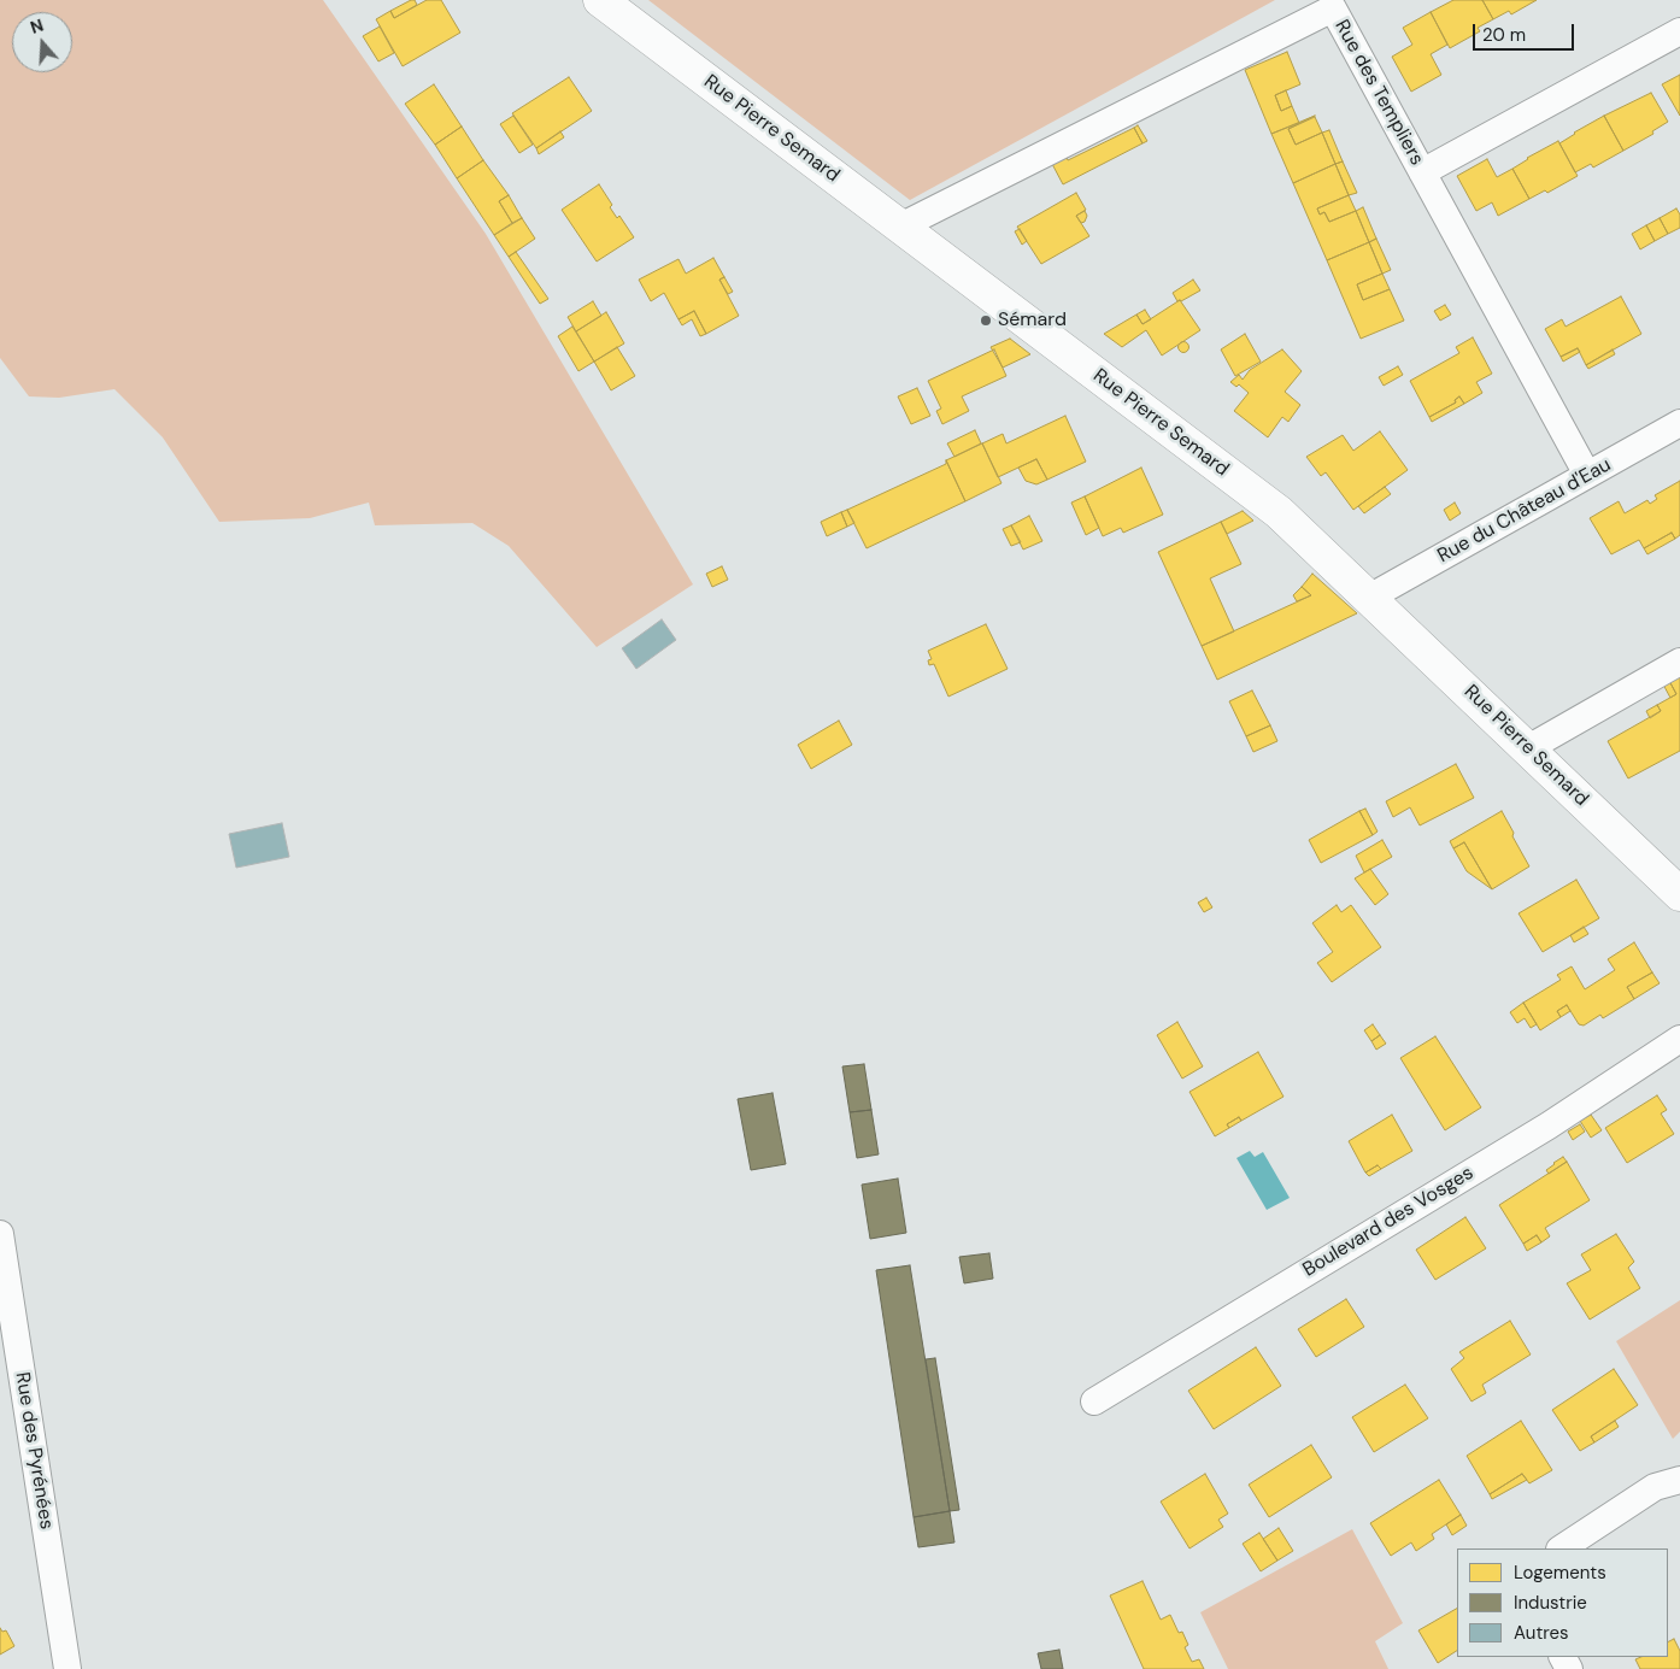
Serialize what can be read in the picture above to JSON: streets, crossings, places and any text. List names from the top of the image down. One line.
{"streets":{"main road":["Rue Pierre Semard"],"street":["Rue des Templiers","Rue du Château d'Eau","Boulevard des Vosges","Rue des Pyrénées"]},"crossings":[["Rue des Templiers","Rue Pierre Semard"],["Rue des Templiers","Rue du Château d'Eau"],["Rue Pierre Semard","Rue du Château d'Eau"]],"places":["Sémard"],"legend":["Logements","Industrie","Autres"],"scale_bar":"20 m","north":"top"}
